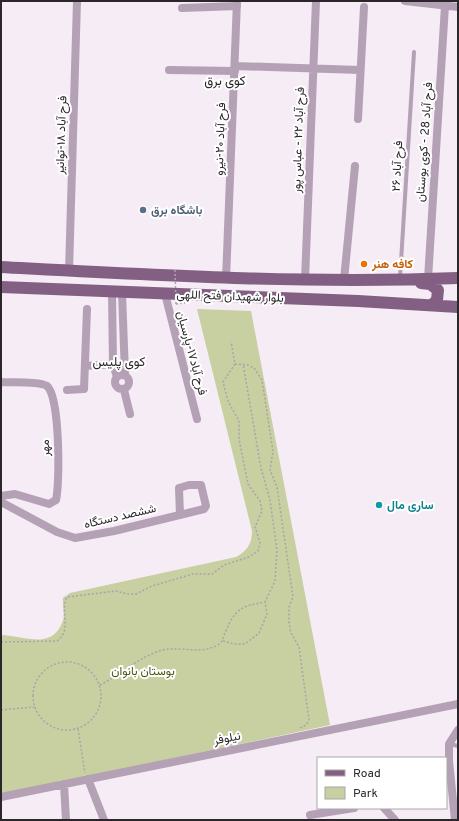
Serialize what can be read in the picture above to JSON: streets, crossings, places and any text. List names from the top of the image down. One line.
{"streets":{"main road":["بلوار شهیدان فتح اللهی"],"street":["فرح آباد ۱۸-توانیر","فرح آباد ۲۰-نیرو","فرح آباد ۲۲ - عباس پور","فرح آباد 28 - کوی بوستان","فرح آباد۱۷-پارسیان","مهر","ششصد دستگاه","نیلوفر"],"lane":["فرح آباد ۲۶"]},"crossings":[["فرح آباد ۱۸-توانیر","بلوار شهیدان فتح اللهی"],["فرح آباد ۲۰-نیرو","بلوار شهیدان فتح اللهی"],["فرح آباد ۲۲ - عباس پور","بلوار شهیدان فتح اللهی"],["فرح آباد 28 - کوی بوستان","بلوار شهیدان فتح اللهی"],["فرح آباد ۲۶","بلوار شهیدان فتح اللهی"],["بلوار شهیدان فتح اللهی","فرح آباد۱۷-پارسیان"]],"districts":["کوی برق","کوی پلیس"],"parks":["بوستان بانوان"],"places":["باشگاه برق","کافه هنر","ساری مال"],"legend":["Road","Park"]}
